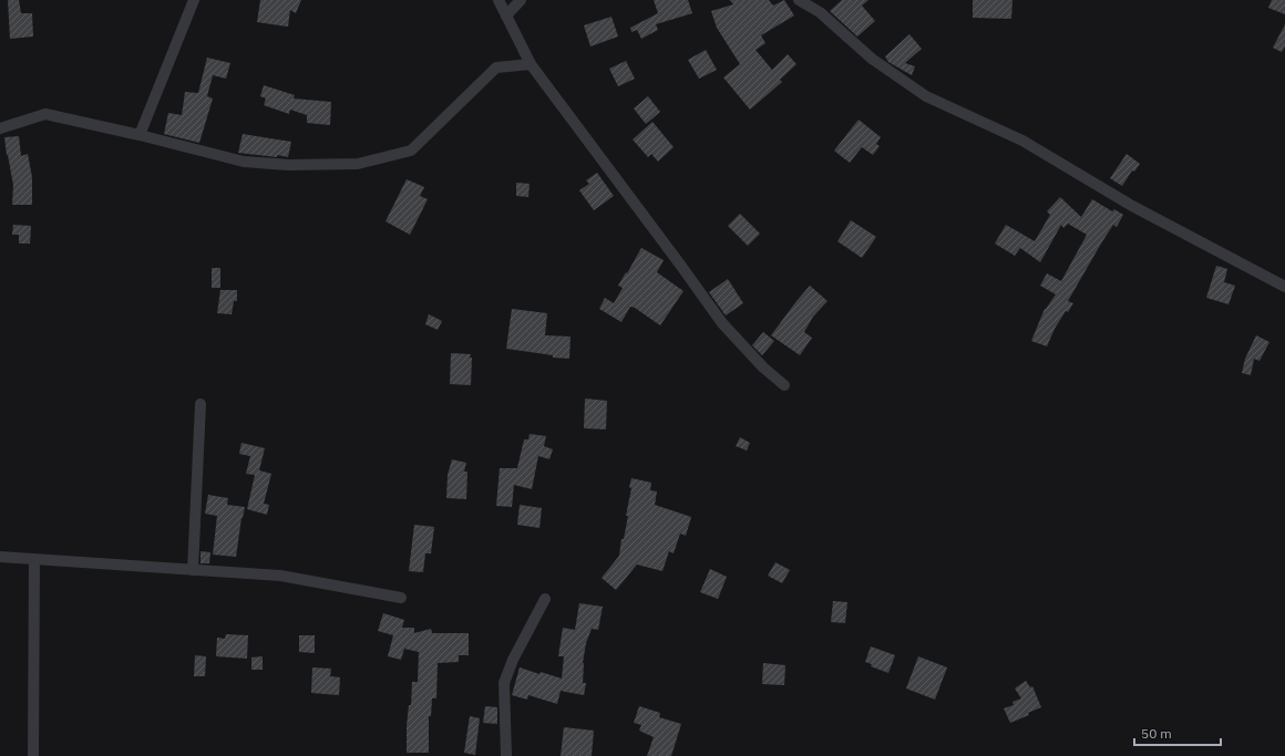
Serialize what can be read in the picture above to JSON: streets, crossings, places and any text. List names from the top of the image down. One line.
{"scale_bar":"50 m"}
